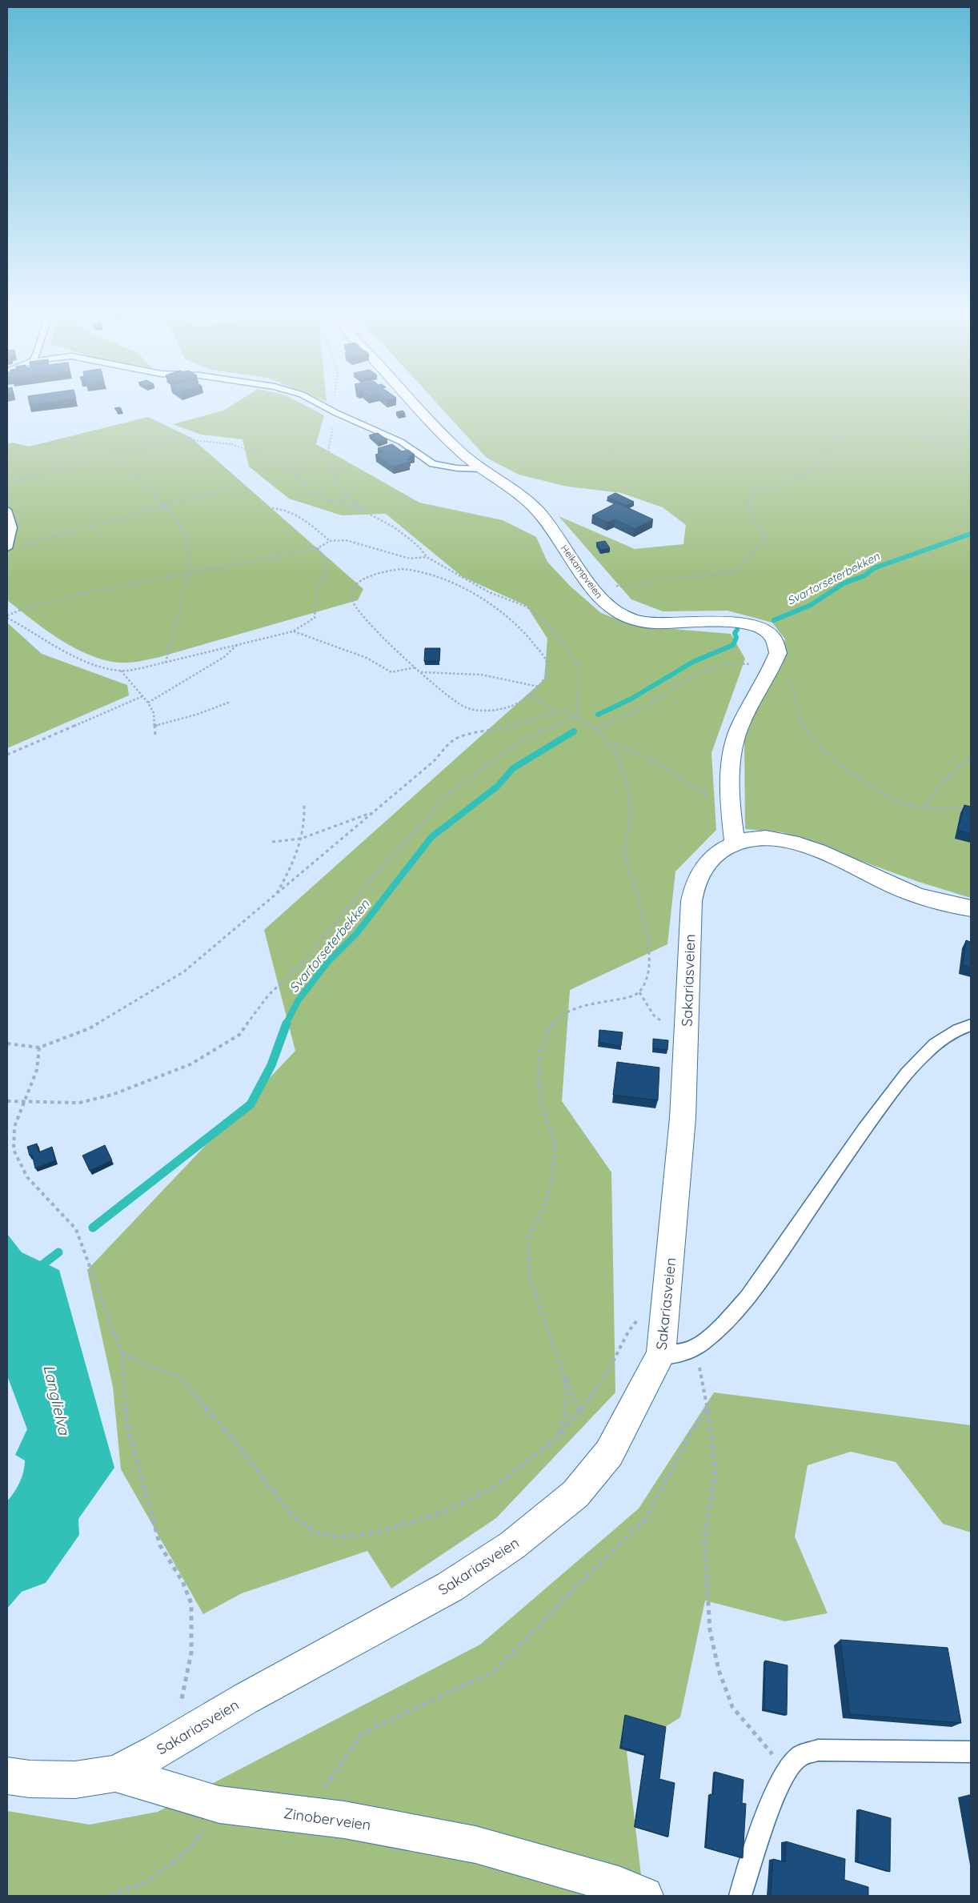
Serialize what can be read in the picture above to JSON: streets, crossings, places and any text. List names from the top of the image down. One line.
{"streets":{"street":["Heikampveien","Sakariasveien","Zinoberveien"]},"crossings":[["Heikampveien","Sakariasveien"],["Sakariasveien","Zinoberveien"]],"water":["Svartorseterbekken","Langlielva"]}
